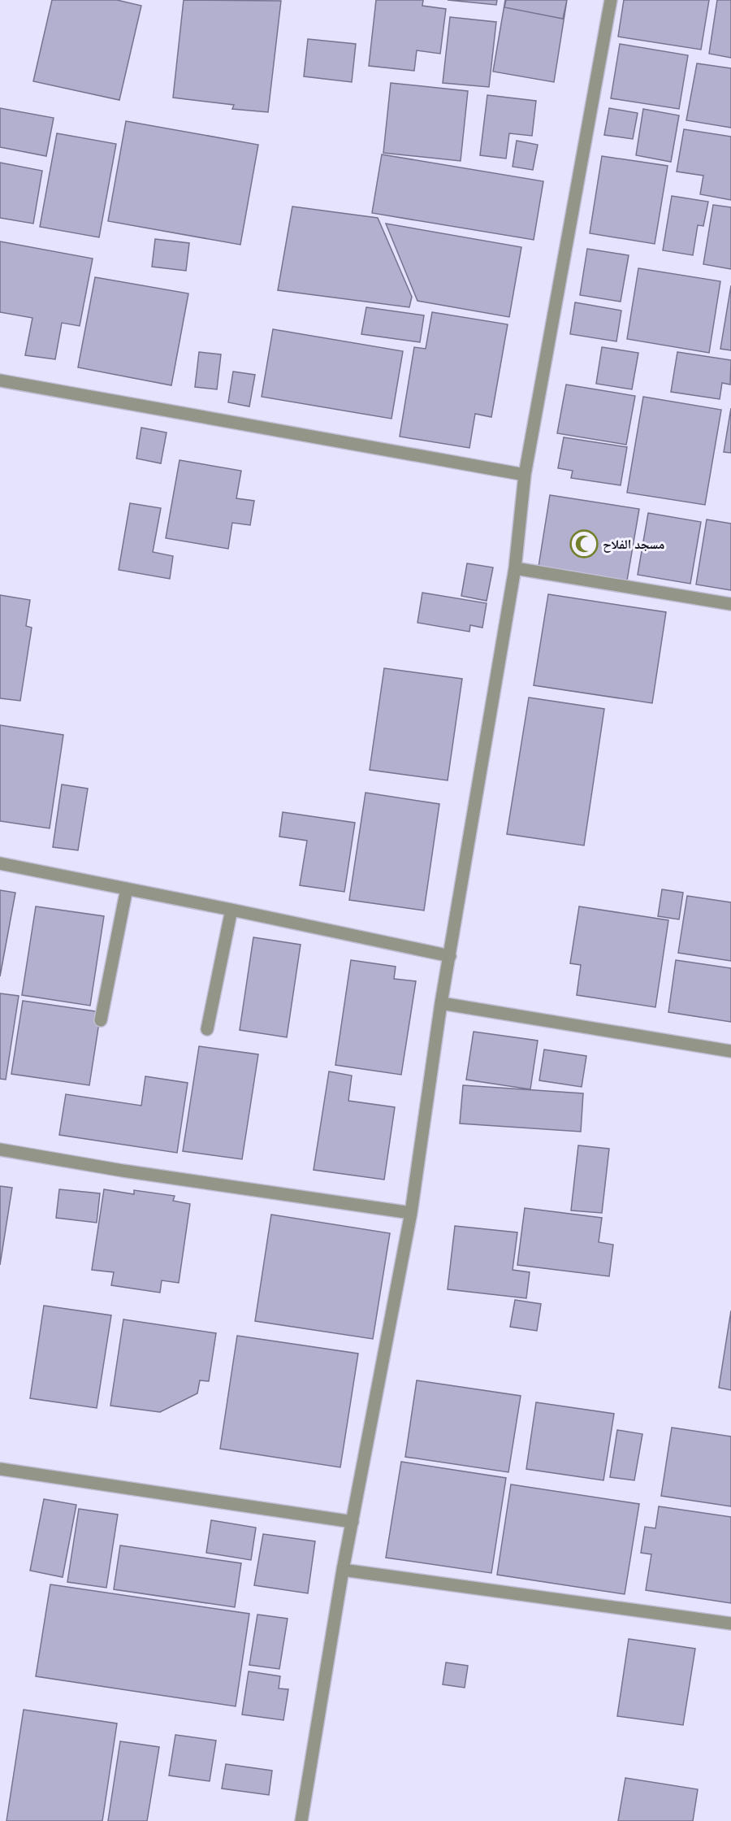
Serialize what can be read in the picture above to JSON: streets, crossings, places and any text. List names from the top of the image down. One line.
{"places":{"mosque":["مسجد الفلاح"]}}
